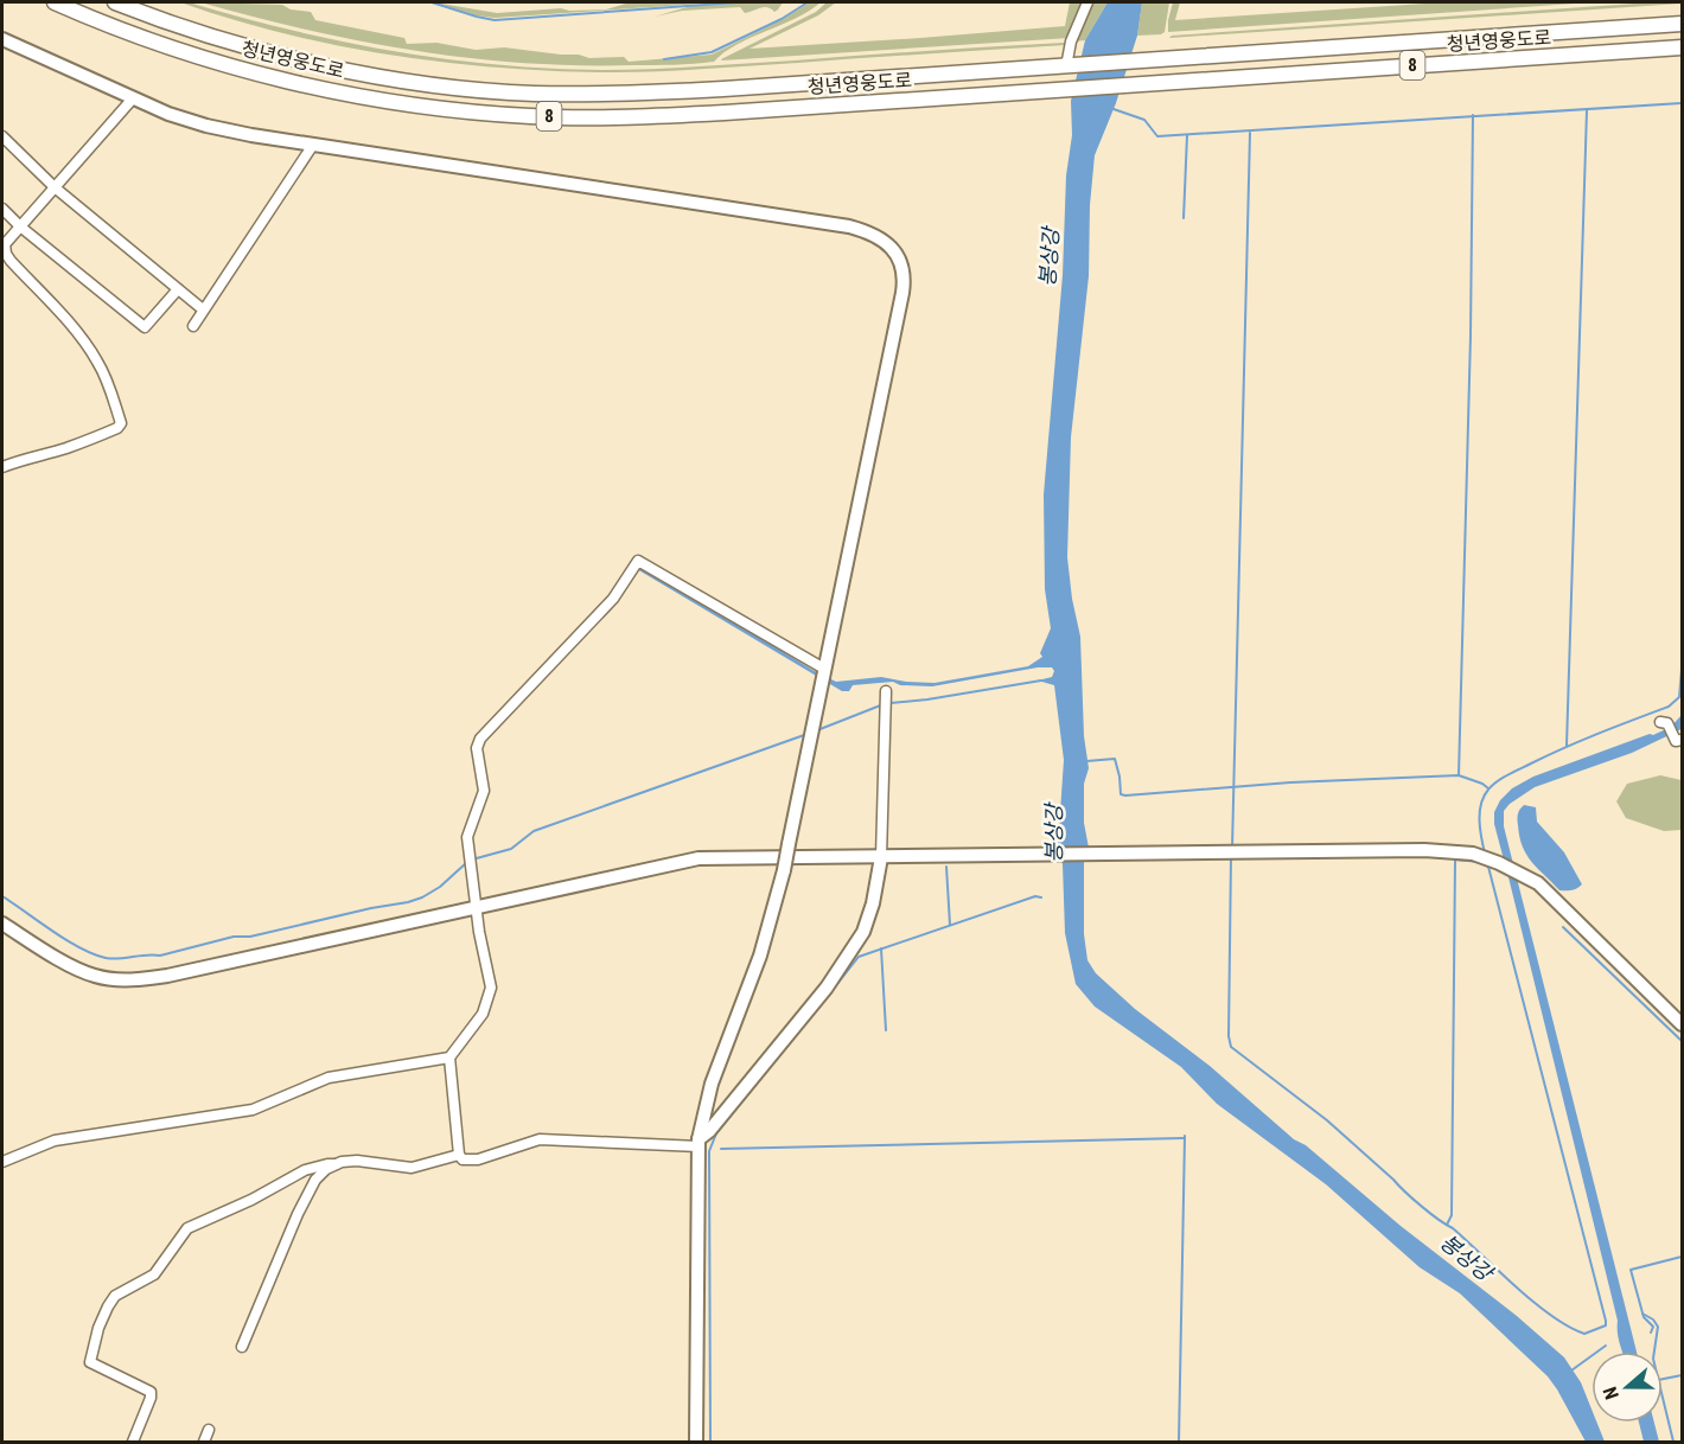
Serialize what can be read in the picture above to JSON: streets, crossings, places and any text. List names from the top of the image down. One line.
{"streets":{"highway":["청년영웅도로","8"]},"water":["봉상강"],"north":"left"}
